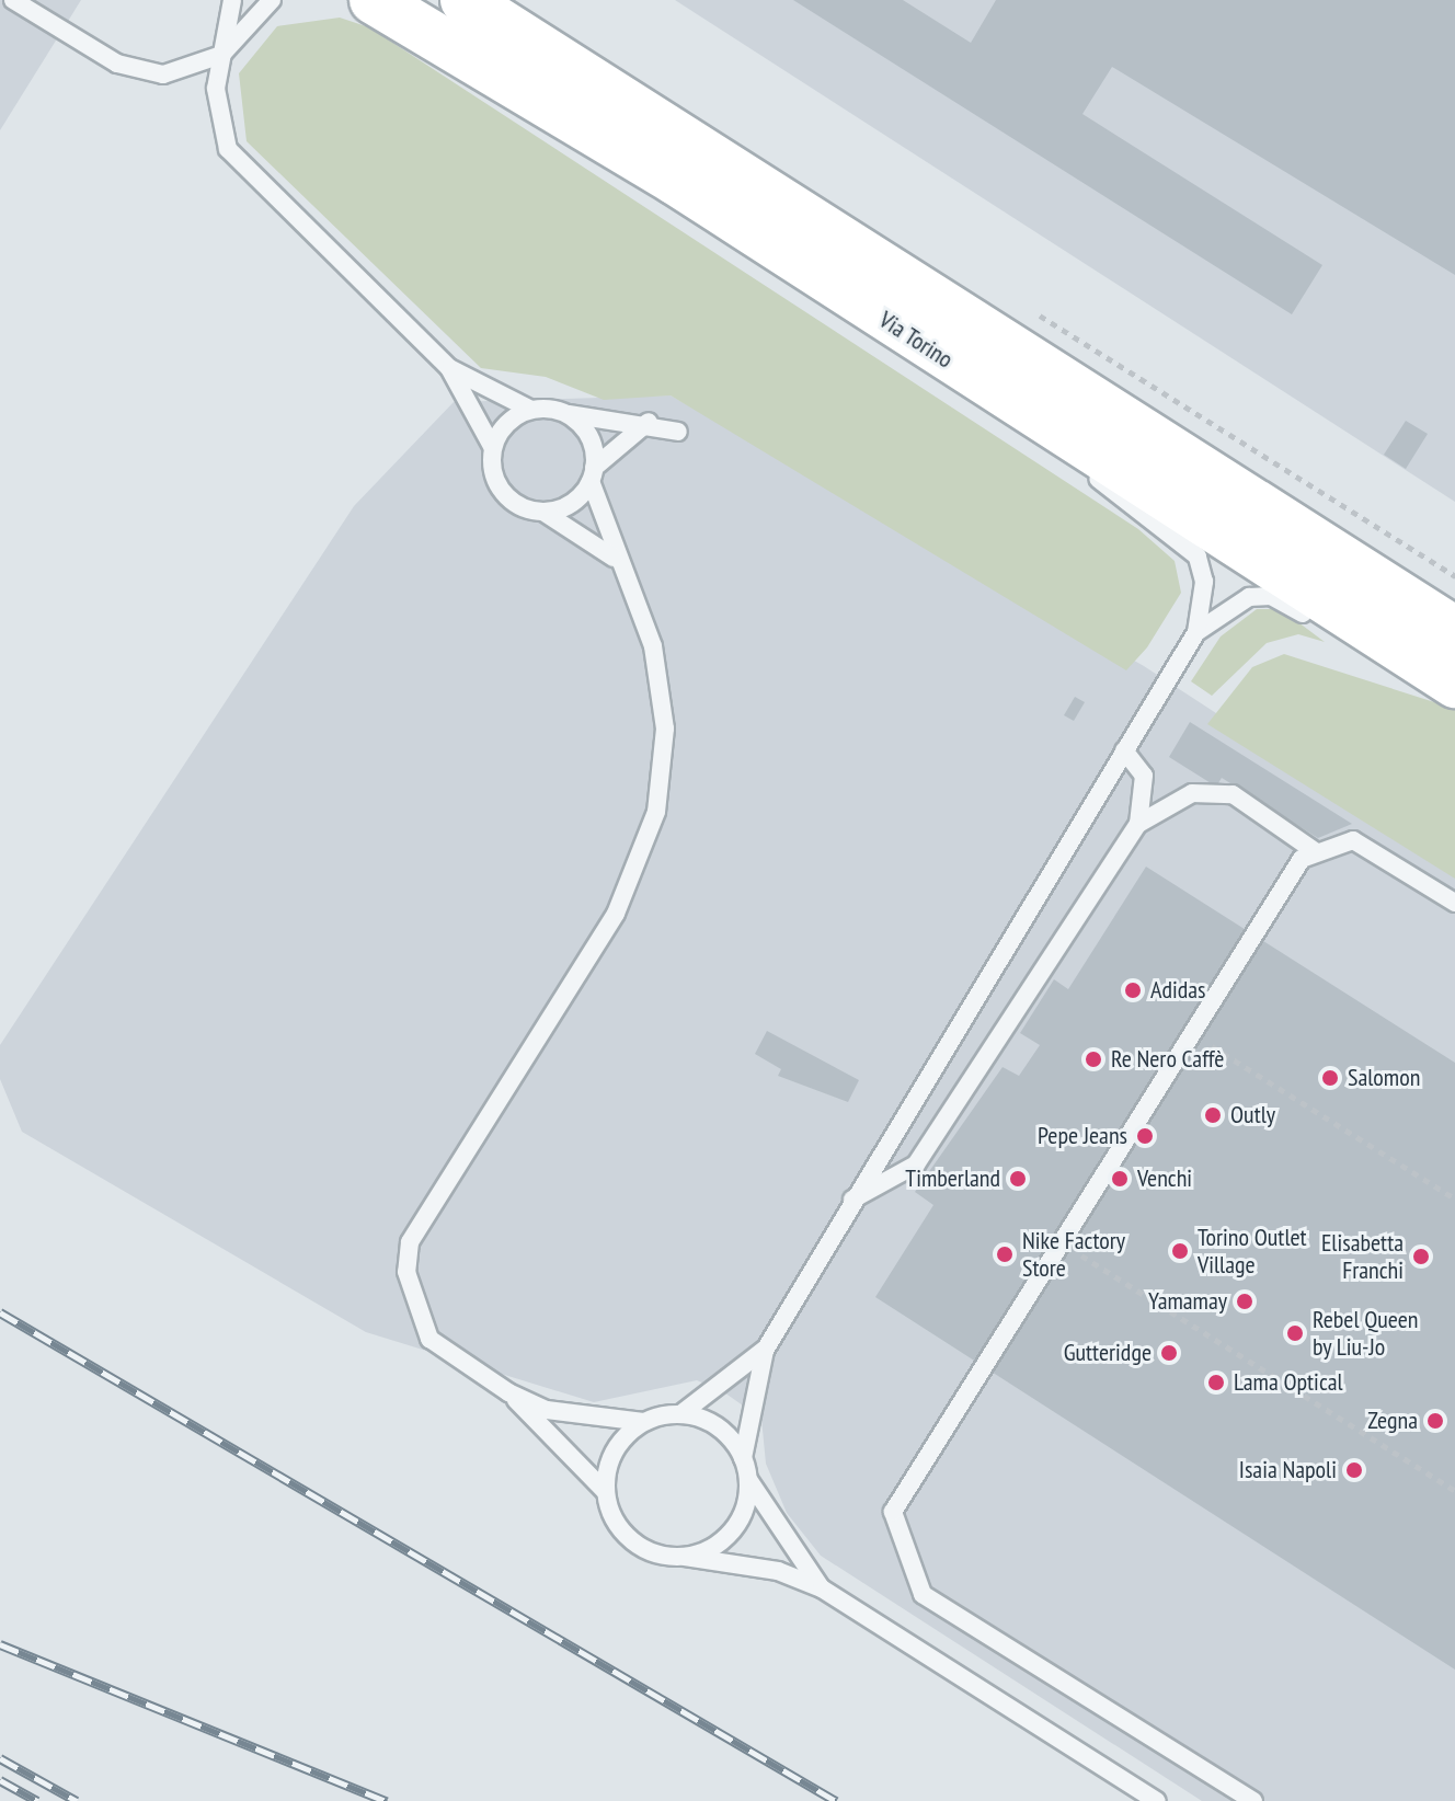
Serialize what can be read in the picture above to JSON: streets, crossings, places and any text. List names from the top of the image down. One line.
{"streets":{"main road":["Via Torino"]},"places":["Adidas","Re Nero Caffè","Salomon","Outly","Pepe Jeans","Timberland","Venchi","Torino Outlet Village","Nike Factory Store","Elisabetta Franchi","Yamamay","Rebel Queen by Liu-Jo","Gutteridge","Lama Optical","Zegna","Isaia Napoli"]}
